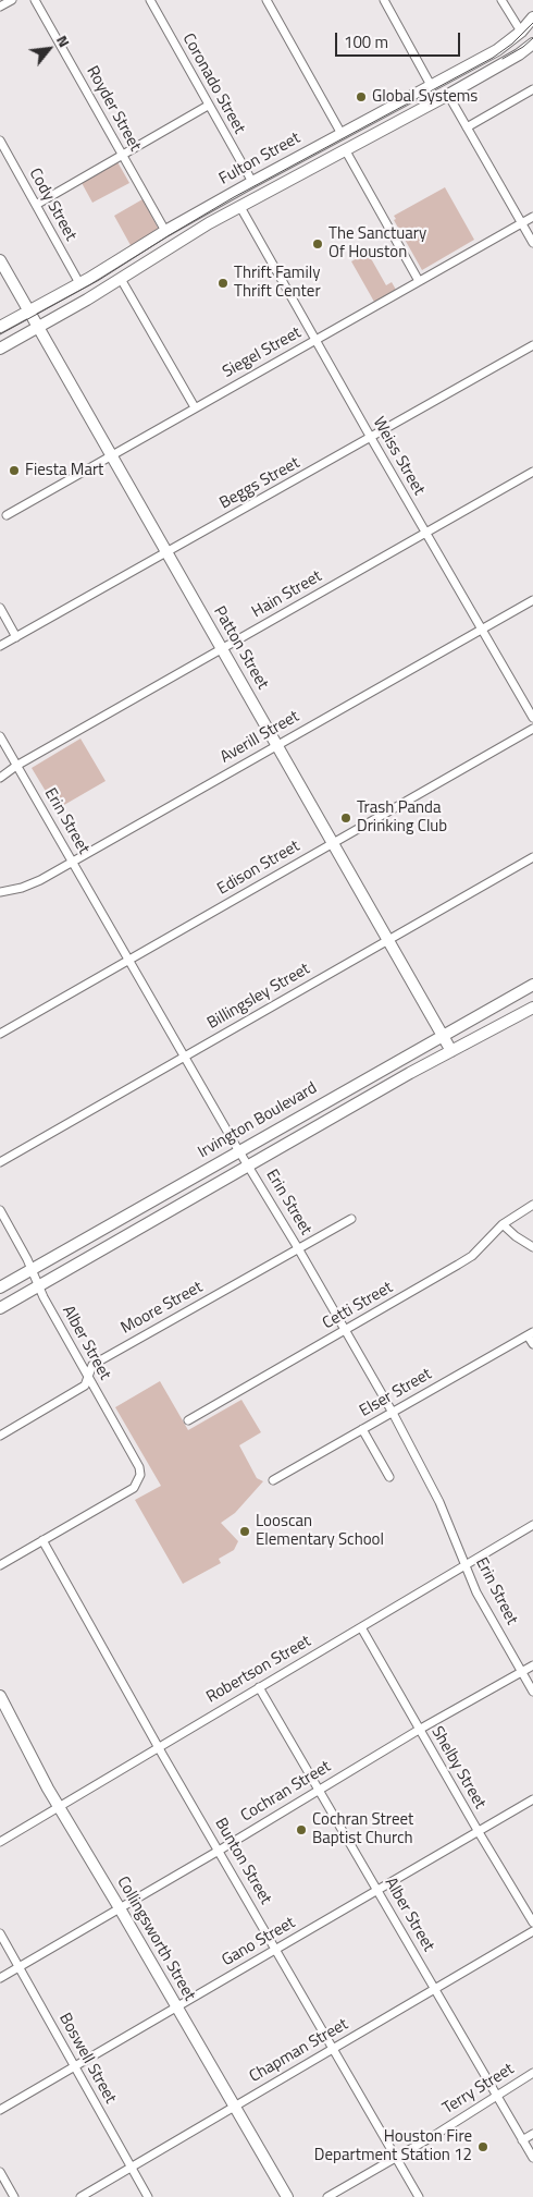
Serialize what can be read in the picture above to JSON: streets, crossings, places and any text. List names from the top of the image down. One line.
{"streets":{"main road":["Fulton Street","Patton Street","Irvington Boulevard","Collingsworth Street"],"street":["Coronado Street","Royder Street","Cody Street","Siegel Street","Weiss Street","Beggs Street","Hain Street","Averill Street","Erin Street","Edison Street","Billingsley Street","Cetti Street","Moore Street","Alber Street","Elser Street","Robertson Street","Shelby Street","Cochran Street","Bunton Street","Gano Street","Chapman Street","Boswell Street","Terry Street"]},"crossings":[["Coronado Street","Fulton Street"],["Royder Street","Fulton Street"],["Fulton Street","Cody Street"],["Fulton Street","Weiss Street"],["Fulton Street","Patton Street"],["Siegel Street","Weiss Street"],["Siegel Street","Patton Street"],["Weiss Street","Beggs Street"],["Weiss Street","Hain Street"],["Weiss Street","Averill Street"],["Beggs Street","Patton Street"],["Hain Street","Patton Street"],["Hain Street","Erin Street"],["Patton Street","Averill Street"],["Patton Street","Edison Street"],["Patton Street","Billingsley Street"],["Patton Street","Irvington Boulevard"],["Averill Street","Erin Street"],["Erin Street","Edison Street"],["Erin Street","Billingsley Street"],["Erin Street","Irvington Boulevard"],["Erin Street","Cetti Street"],["Erin Street","Moore Street"],["Erin Street","Elser Street"],["Erin Street","Robertson Street"],["Erin Street","Cochran Street"],["Irvington Boulevard","Alber Street"],["Moore Street","Alber Street"],["Alber Street","Robertson Street"],["Alber Street","Cochran Street"],["Alber Street","Bunton Street"],["Alber Street","Gano Street"],["Alber Street","Chapman Street"],["Alber Street","Terry Street"],["Robertson Street","Shelby Street"],["Robertson Street","Bunton Street"],["Robertson Street","Collingsworth Street"],["Shelby Street","Cochran Street"],["Shelby Street","Gano Street"],["Cochran Street","Bunton Street"],["Cochran Street","Collingsworth Street"],["Cochran Street","Boswell Street"],["Bunton Street","Gano Street"],["Bunton Street","Chapman Street"],["Bunton Street","Terry Street"],["Collingsworth Street","Gano Street"],["Collingsworth Street","Chapman Street"],["Gano Street","Boswell Street"],["Chapman Street","Boswell Street"]],"places":["Global Systems","The Sanctuary Of Houston","Thrift Family Thrift Center","Fiesta Mart","Trash Panda Drinking Club","Looscan Elementary School","Cochran Street Baptist Church","Houston Fire Department Station 12"],"scale_bar":"100 m","north":"top right"}
